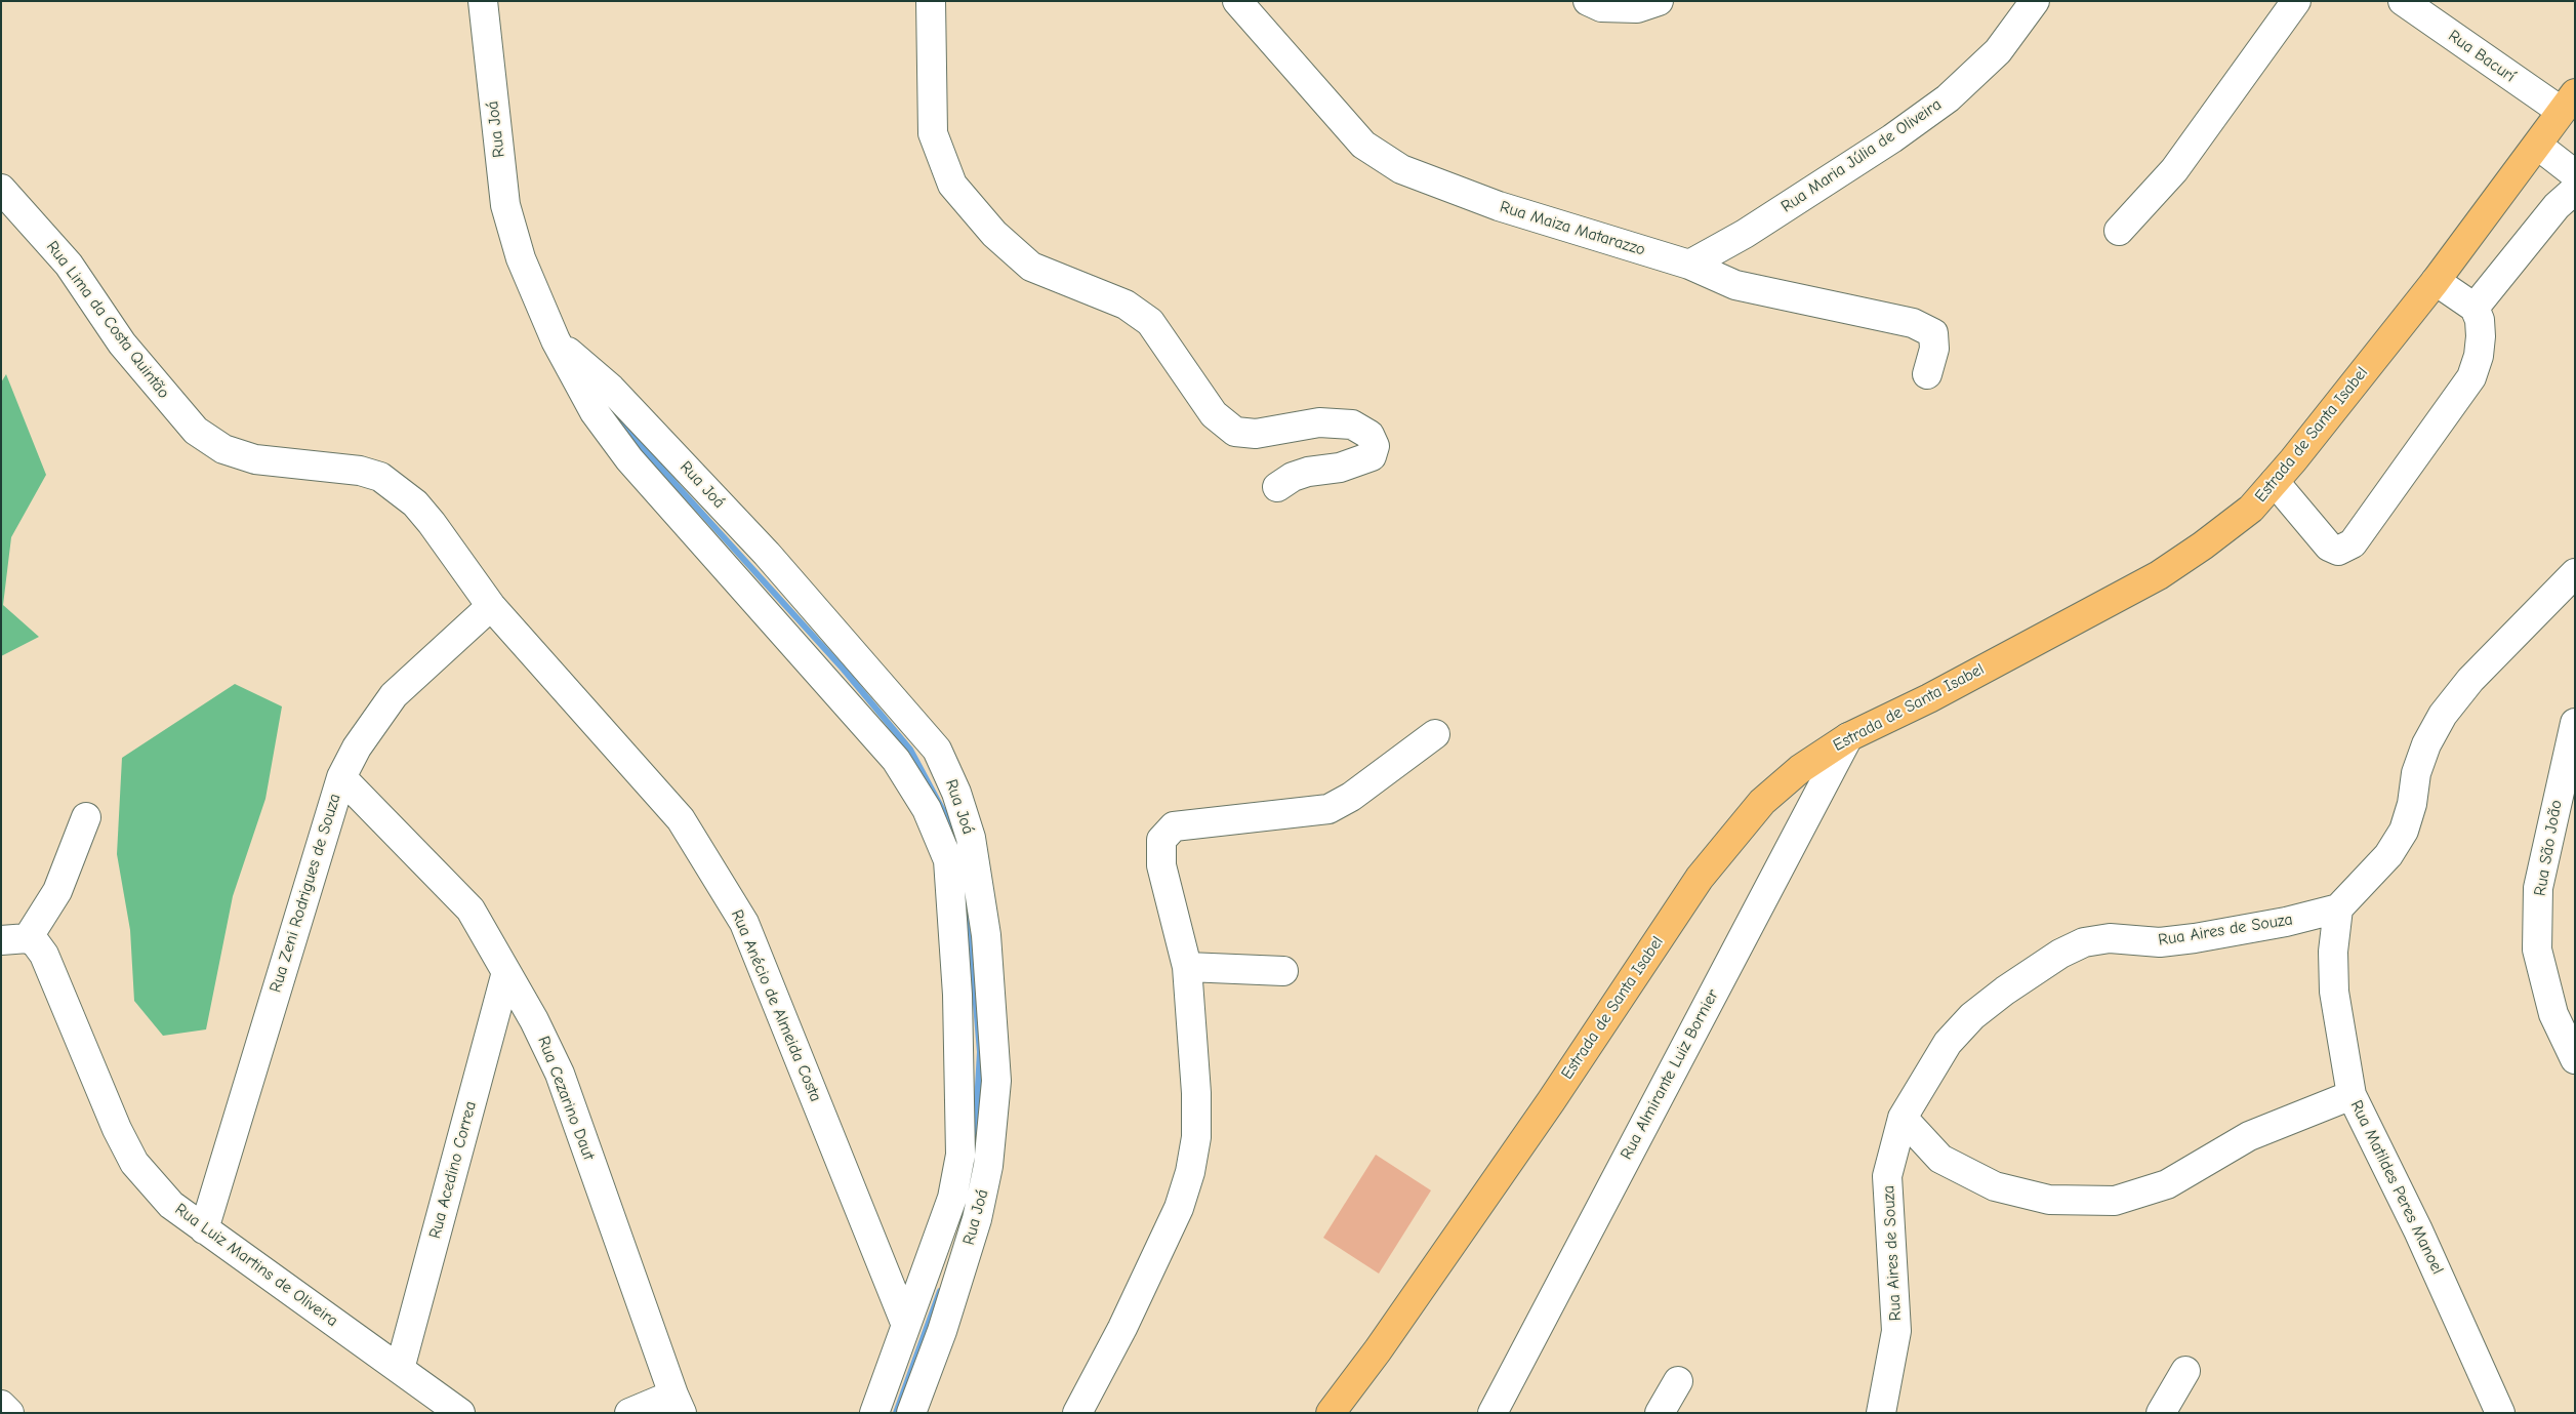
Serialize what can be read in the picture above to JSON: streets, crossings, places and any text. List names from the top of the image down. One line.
{"streets":{"main road":["Estrada de Santa Isabel"],"street":["Rua Bacurí","Rua Joá","Rua Maria Júlia de Oliveira","Rua Maiza Matarazzo","Rua Lima da Costa Quintão","Rua São João","Rua Zeni Rodrigues de Souza","Rua Aires de Souza","Rua Anécio de Almeida Costa","Rua Almirante Luiz Bornier","Rua Cezarino Daut","Rua Acedino Correa","Rua Matildes Peres Manoel","Rua Luiz Martins de Oliveira"]},"crossings":[["Rua Bacurí","Estrada de Santa Isabel"],["Rua Joá","Rua Anécio de Almeida Costa"],["Rua Maria Júlia de Oliveira","Rua Maiza Matarazzo"],["Rua Lima da Costa Quintão","Rua Zeni Rodrigues de Souza"],["Rua Lima da Costa Quintão","Rua Anécio de Almeida Costa"],["Estrada de Santa Isabel","Rua Almirante Luiz Bornier"],["Rua Zeni Rodrigues de Souza","Rua Anécio de Almeida Costa"],["Rua Zeni Rodrigues de Souza","Rua Cezarino Daut"],["Rua Zeni Rodrigues de Souza","Rua Luiz Martins de Oliveira"],["Rua Aires de Souza","Rua Matildes Peres Manoel"],["Rua Cezarino Daut","Rua Acedino Correa"],["Rua Acedino Correa","Rua Luiz Martins de Oliveira"]]}
